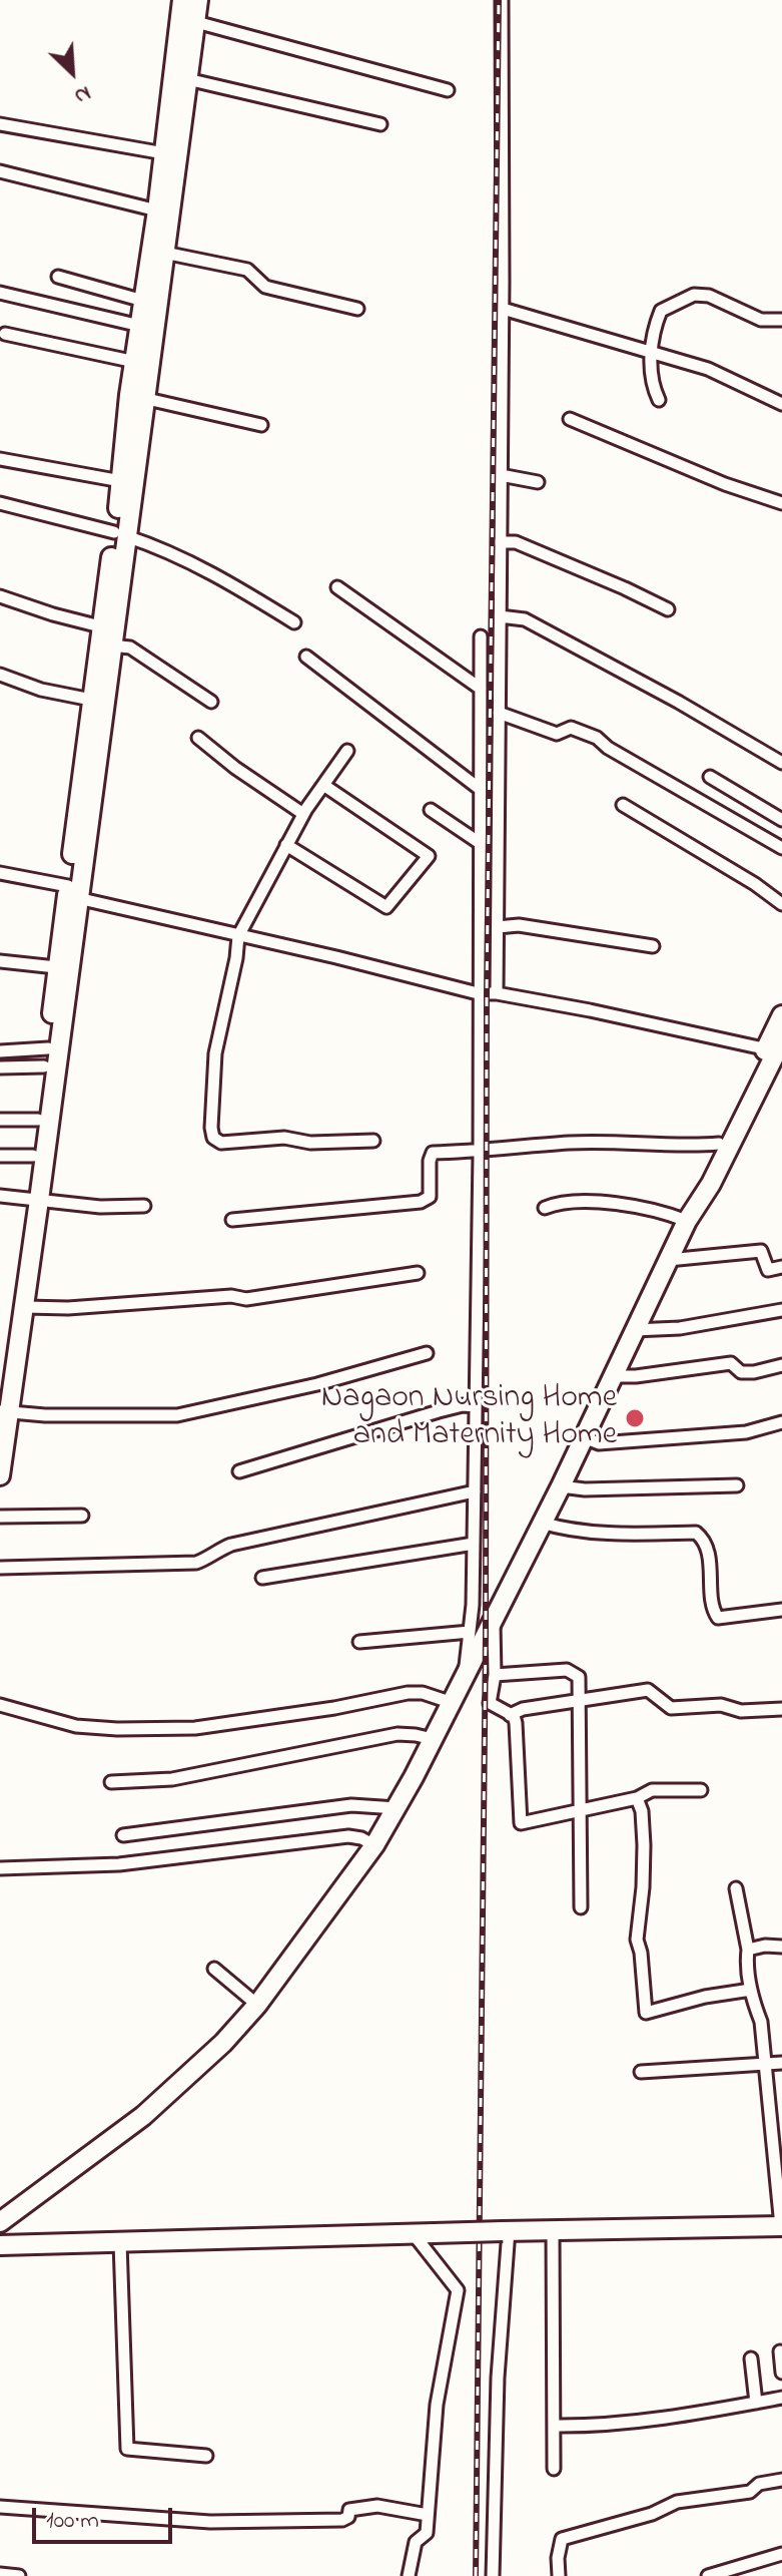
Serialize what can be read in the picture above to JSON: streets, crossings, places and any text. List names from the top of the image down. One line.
{"places":["Nagaon Nursing Home and Maternity Home"],"scale_bar":"100 m","north":"bottom right"}
